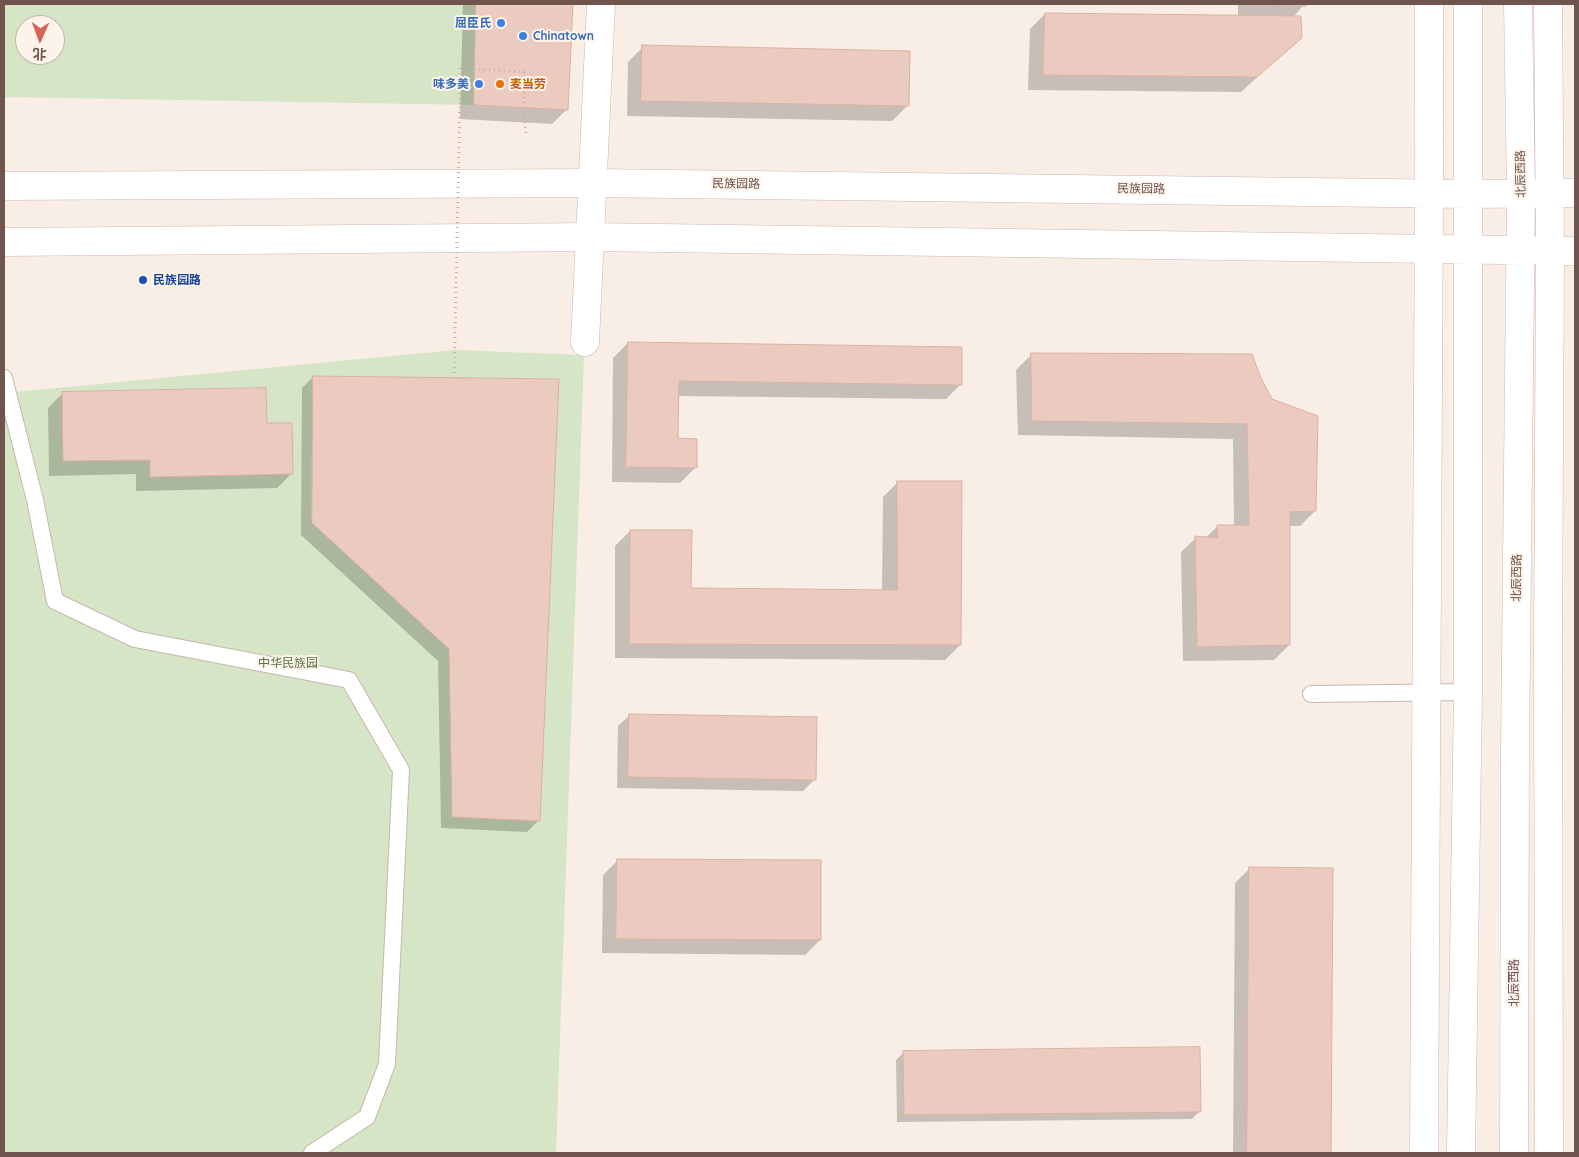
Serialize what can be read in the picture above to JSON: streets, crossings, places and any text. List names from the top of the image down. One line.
{"streets":{"main road":["北辰西路","民族园路"]},"crossings":[["北辰西路","民族园路"]],"parks":["中华民族园"],"places":["屈臣氏","Chinatown","味多美","麦当劳","民族园路"],"north":"bottom"}
